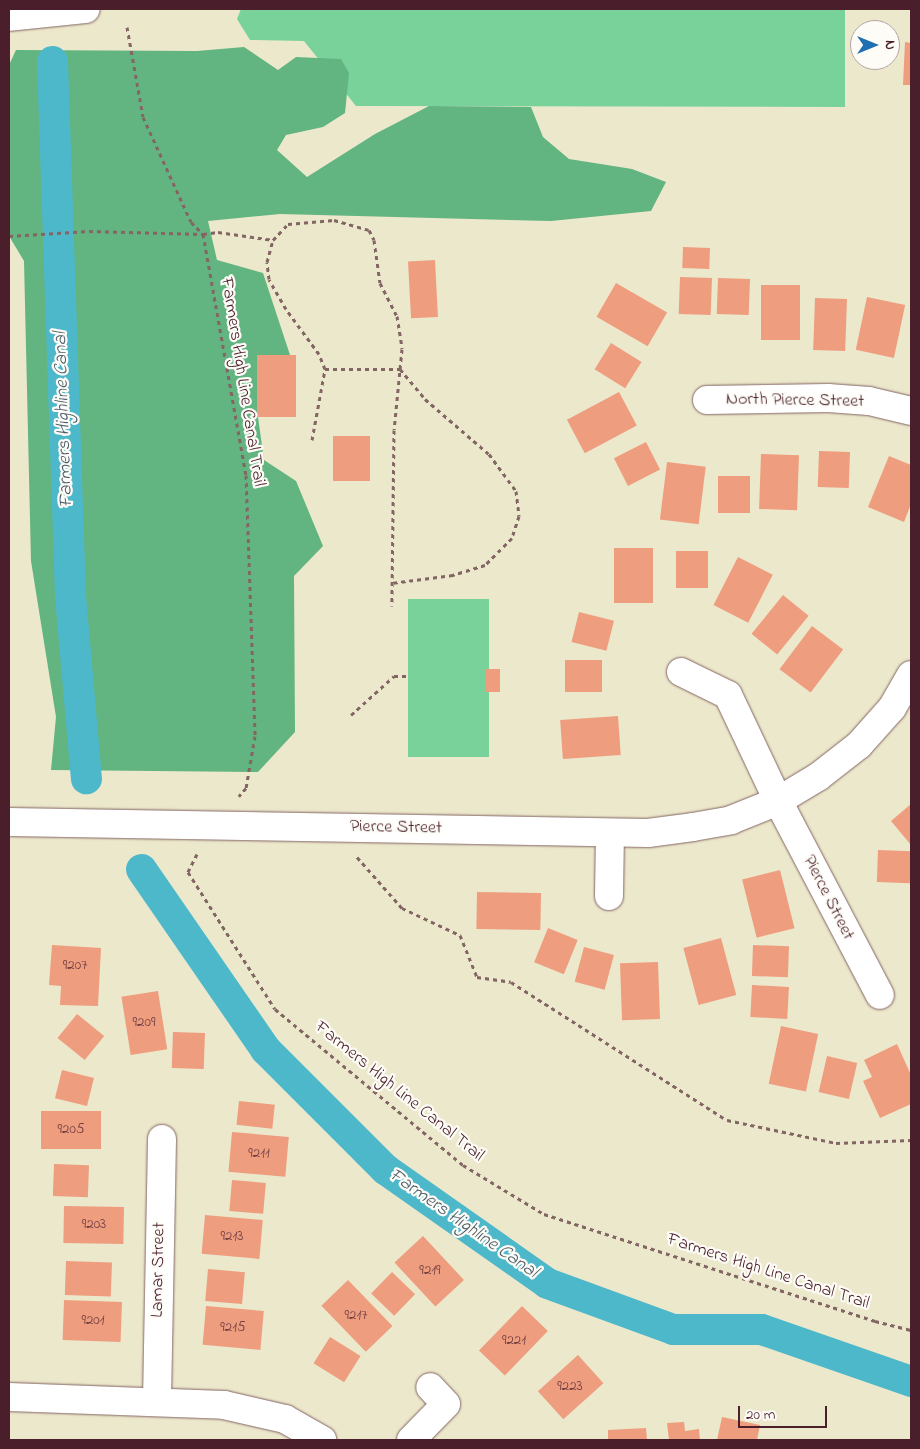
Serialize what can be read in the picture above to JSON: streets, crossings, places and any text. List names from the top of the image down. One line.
{"streets":{"street":["North Pierce Street","Pierce Street","Lamar Street"],"path":["Farmers High Line Canal Trail"]},"water":["Farmers Highline Canal"],"house_numbers":["9207","9209","9205","9211","9203","9213","9219","9217","9201","9215","9221","9223"],"scale_bar":"20 m","north":"right"}
